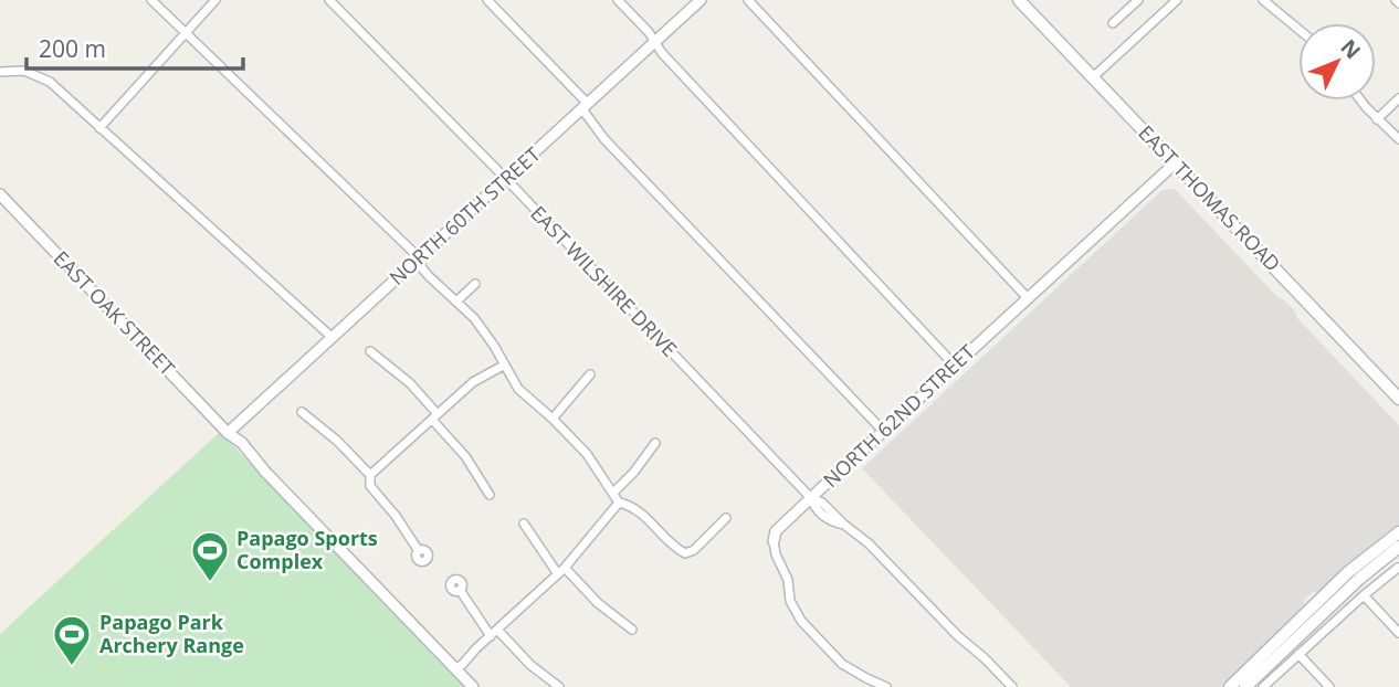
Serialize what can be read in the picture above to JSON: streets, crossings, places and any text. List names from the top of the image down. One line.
{"streets":{"main road":["EAST THOMAS ROAD"],"street":["NORTH 60TH STREET","EAST WILSHIRE DRIVE","EAST OAK STREET","NORTH 62ND STREET"]},"crossings":[["EAST THOMAS ROAD","NORTH 62ND STREET"],["NORTH 60TH STREET","EAST WILSHIRE DRIVE"],["NORTH 60TH STREET","EAST OAK STREET"],["EAST WILSHIRE DRIVE","NORTH 62ND STREET"]],"places":{"sports":["Papago Sports Complex","Papago Park Archery Range"]},"scale_bar":"200 m","north":"top right"}
